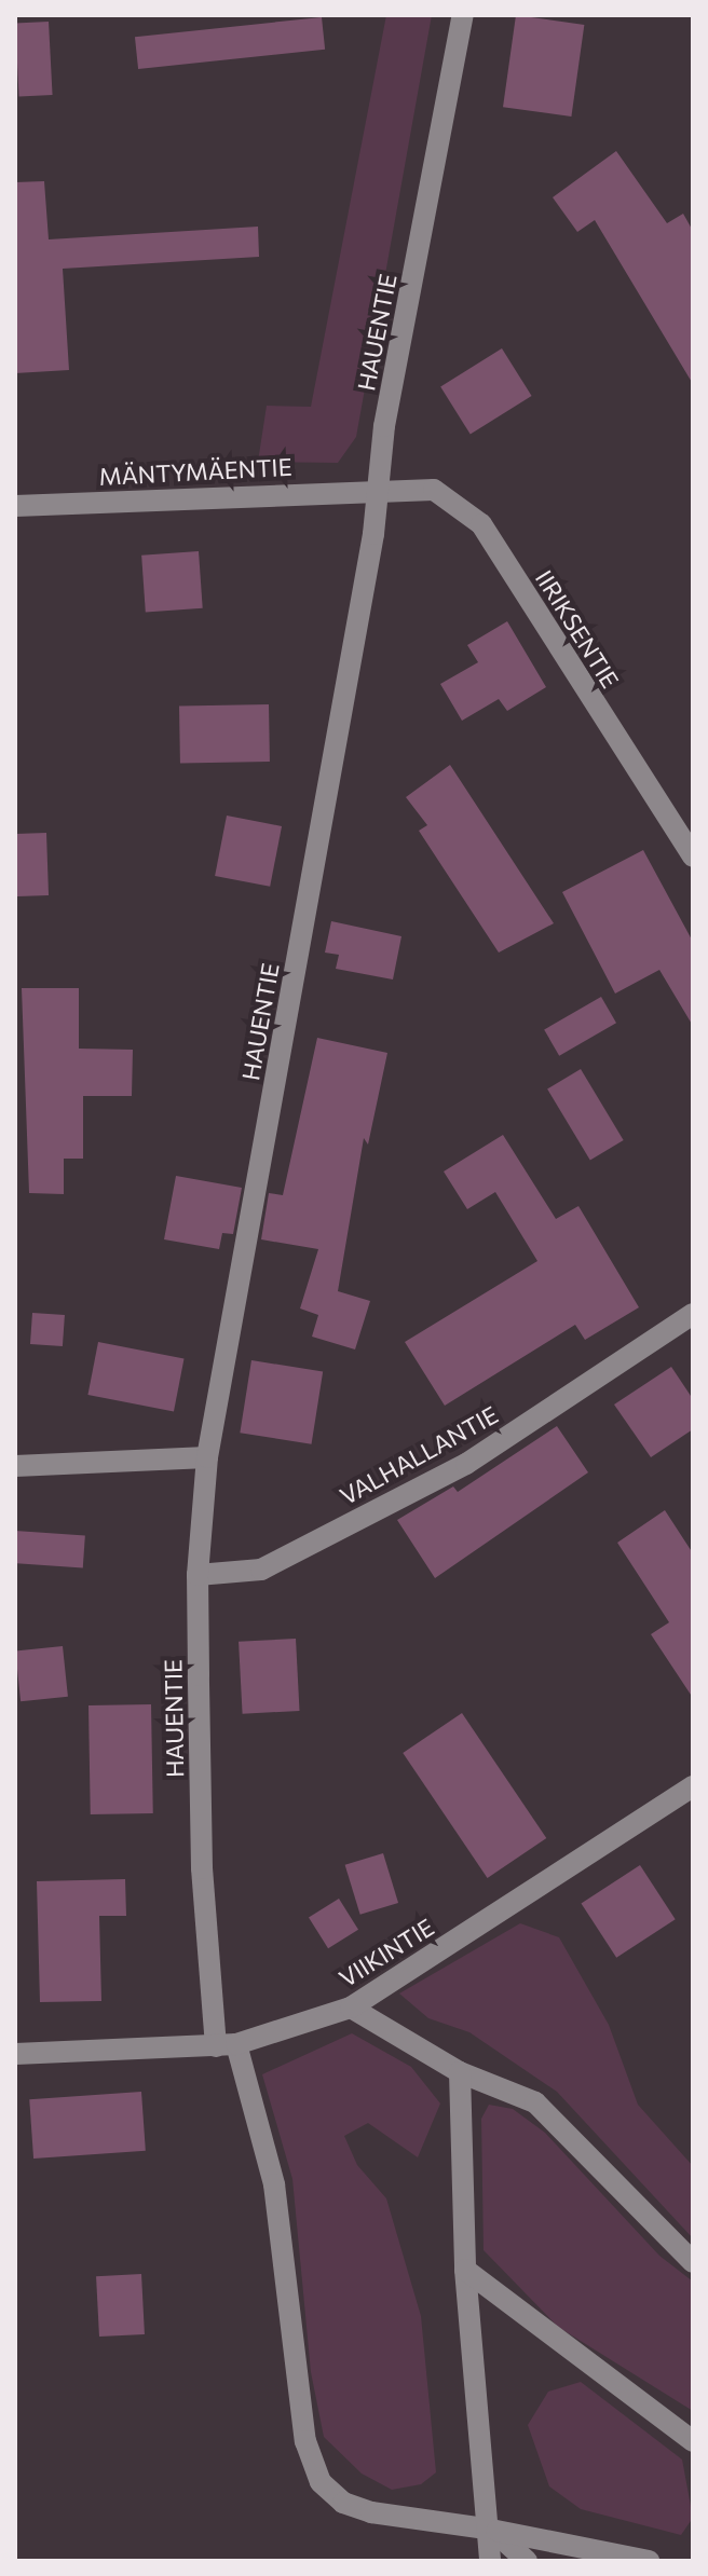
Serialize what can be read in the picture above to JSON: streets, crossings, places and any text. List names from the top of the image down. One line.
{"streets":{"street":["HAUENTIE","MÄNTYMÄENTIE","IIRIKSENTIE","VALHALLANTIE","VIIKINTIE"]},"crossings":[["HAUENTIE","MÄNTYMÄENTIE"],["HAUENTIE","IIRIKSENTIE"],["HAUENTIE","VALHALLANTIE"],["HAUENTIE","VIIKINTIE"],["MÄNTYMÄENTIE","IIRIKSENTIE"]]}
